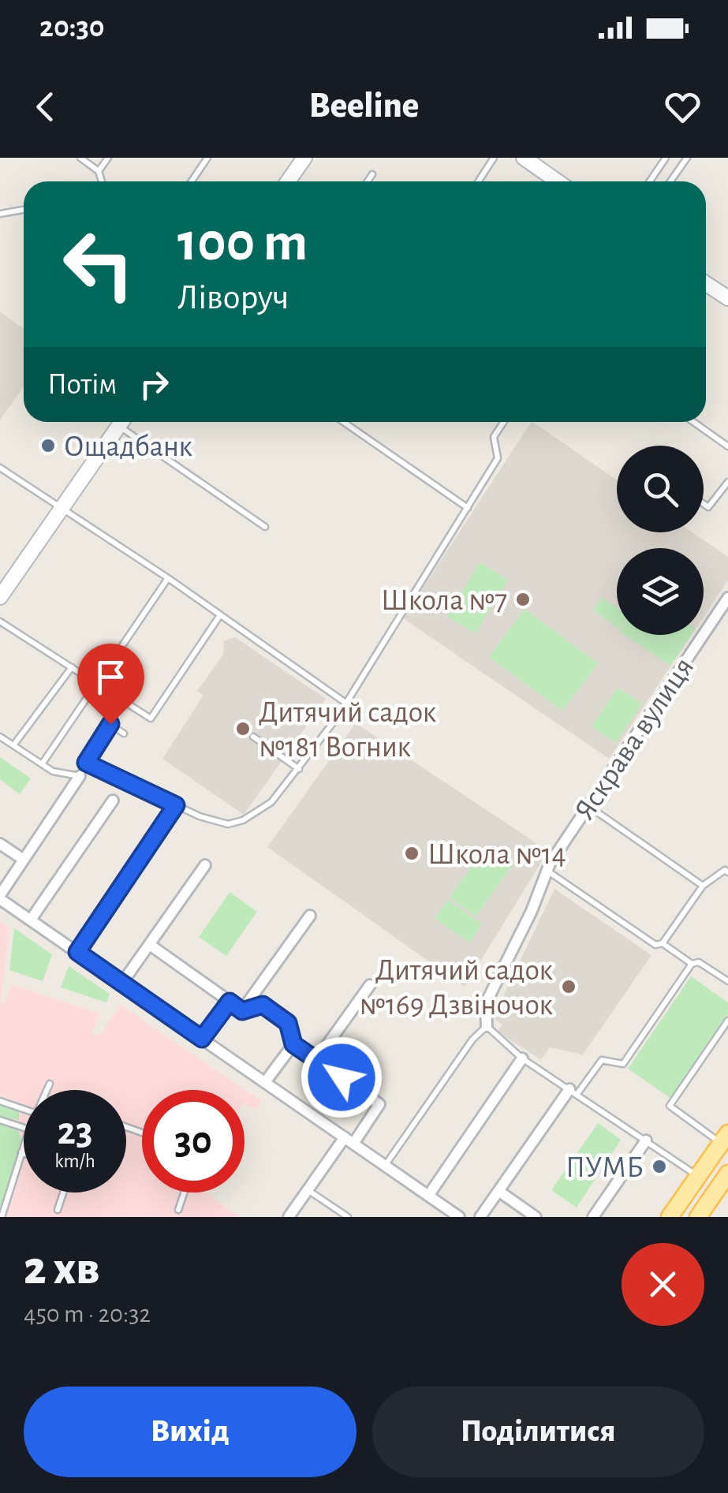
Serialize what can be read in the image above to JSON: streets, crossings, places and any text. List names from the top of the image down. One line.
{"streets":{"street":["Яскрава вулиця"]},"places":["Ощадбанк","Школа №7","Дитячий садок №181 Вогник","Школа №14","Дитячий садок №169 Дзвіночок","ПУМБ"],"page":{"status":"20:30","header":"Beeline","turn":["100 m","Ліворуч"],"then":"Потім","speed":"23 km/h","limit":"30","heading":["2 хв","450 m · 20:32"],"buttons":["Вихід","Поділитися"]}}
